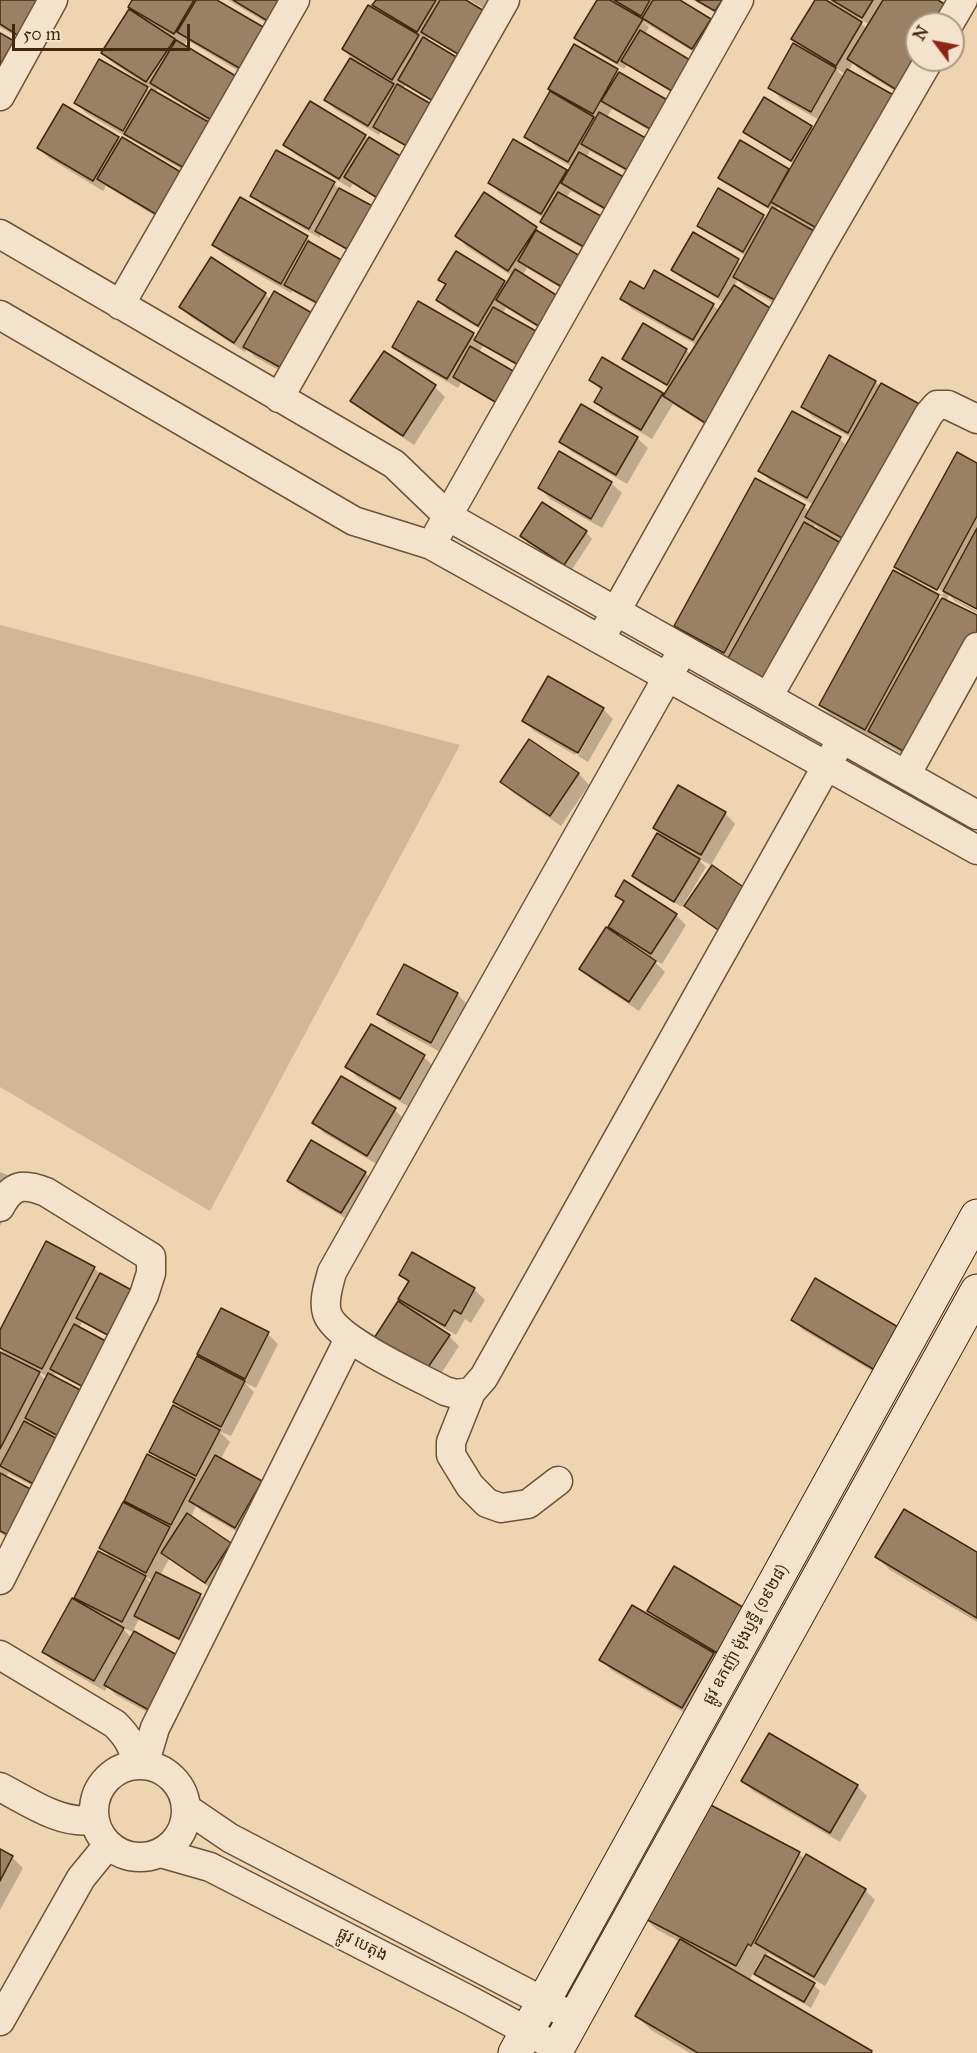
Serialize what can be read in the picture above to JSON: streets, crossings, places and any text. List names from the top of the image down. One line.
{"streets":{"main road":["ផ្លូវ ឧកញ៉ា ម៉ុងឫទ្ធី (១៩២៨)"],"street":["ផ្លូវ បេតុង"]},"crossings":[["ផ្លូវ ឧកញ៉ា ម៉ុងឫទ្ធី (១៩២៨)","ផ្លូវ បេតុង"]],"scale_bar":"50 m","north":"top left"}
